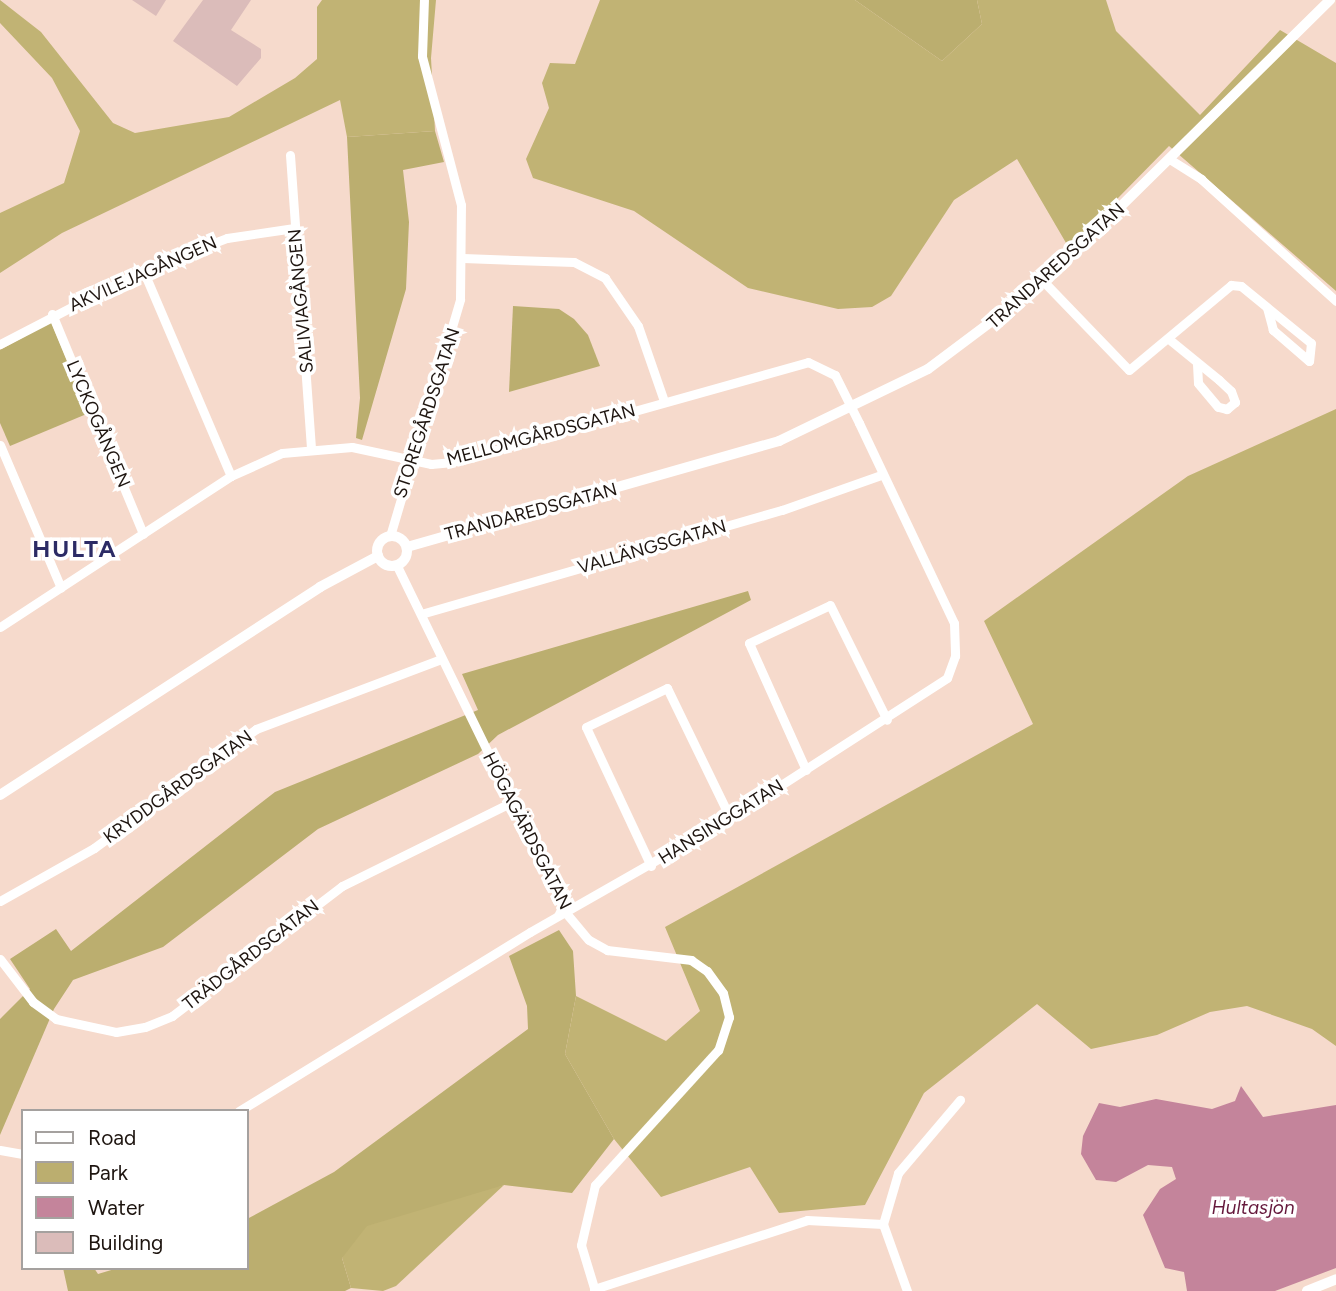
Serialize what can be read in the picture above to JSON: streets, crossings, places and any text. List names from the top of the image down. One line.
{"streets":{"street":["TRANDAREDSGATAN","AKVILEJAGÅNGEN","SALIVIAGÅNGEN","STOREGÅRDSGATAN","LYCKOGÅNGEN","MELLOMGÅRDSGATAN","VALLÄNGSGATAN","KRYDDGÅRDSGATAN","HANSINGGATAN","HÖGAGÄRDSGATAN","TRÄDGÅRDSGATAN"]},"crossings":[["TRANDAREDSGATAN","STOREGÅRDSGATAN"],["TRANDAREDSGATAN","MELLOMGÅRDSGATAN"],["TRANDAREDSGATAN","HANSINGGATAN"],["TRANDAREDSGATAN","HÖGAGÄRDSGATAN"],["AKVILEJAGÅNGEN","SALIVIAGÅNGEN"],["AKVILEJAGÅNGEN","LYCKOGÅNGEN"],["SALIVIAGÅNGEN","MELLOMGÅRDSGATAN"],["STOREGÅRDSGATAN","MELLOMGÅRDSGATAN"],["STOREGÅRDSGATAN","HÖGAGÄRDSGATAN"],["LYCKOGÅNGEN","MELLOMGÅRDSGATAN"],["MELLOMGÅRDSGATAN","HANSINGGATAN"],["VALLÄNGSGATAN","HANSINGGATAN"],["VALLÄNGSGATAN","HÖGAGÄRDSGATAN"],["KRYDDGÅRDSGATAN","HÖGAGÄRDSGATAN"],["HANSINGGATAN","HÖGAGÄRDSGATAN"],["HÖGAGÄRDSGATAN","TRÄDGÅRDSGATAN"]],"districts":["HULTA"],"water":["Hultasjön"],"legend":["Road","Park","Water","Building"]}
